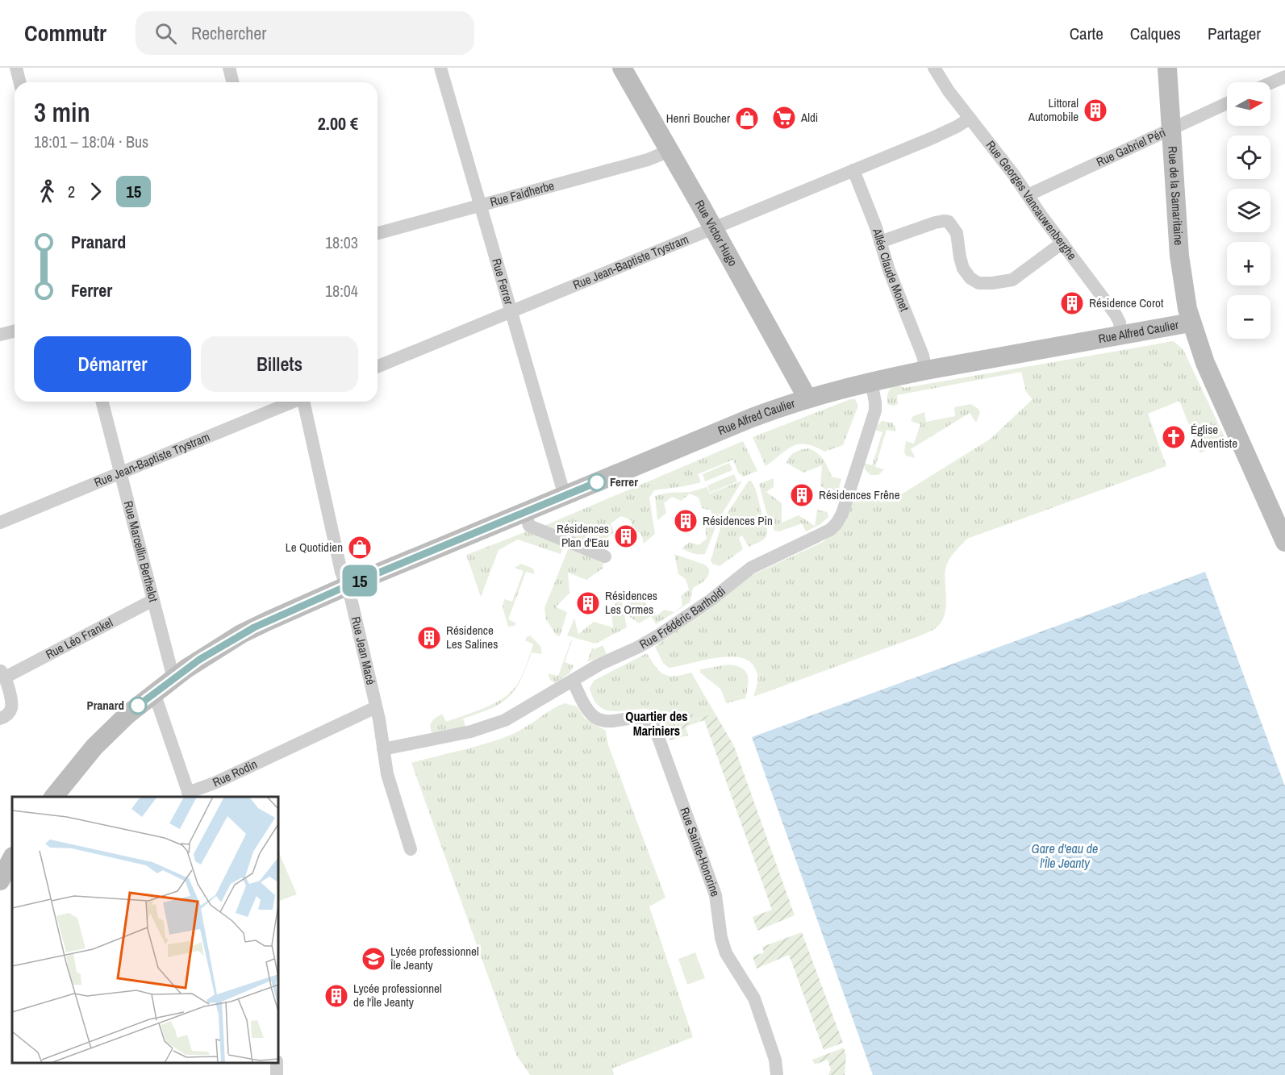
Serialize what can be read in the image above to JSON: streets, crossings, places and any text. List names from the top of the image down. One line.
{"streets":{"street":["Rue Gabriel Péri","Rue Faidherbe","Rue de la Samaritaine","Rue Georges Vancauwenberghe","Rue Victor Hugo","Rue Jean-Baptiste Trystram","Allée Claude Monet","Rue Ferrer","Rue Alfred Caulier","Rue Marcellin Berthelot","Rue Frédéric Bartholdi","Rue Léo Frankel","Rue Jean Macé","Rue Rodin","Rue Sainte-Honorine"]},"crossings":[["Rue Gabriel Péri","Rue de la Samaritaine"],["Rue Gabriel Péri","Rue Georges Vancauwenberghe"],["Rue Faidherbe","Rue Victor Hugo"],["Rue Faidherbe","Rue Ferrer"],["Rue de la Samaritaine","Rue Alfred Caulier"],["Rue Georges Vancauwenberghe","Rue Jean-Baptiste Trystram"],["Rue Georges Vancauwenberghe","Rue Alfred Caulier"],["Rue Victor Hugo","Rue Jean-Baptiste Trystram"],["Rue Victor Hugo","Rue Alfred Caulier"],["Rue Jean-Baptiste Trystram","Allée Claude Monet"],["Rue Jean-Baptiste Trystram","Rue Ferrer"],["Rue Jean-Baptiste Trystram","Rue Marcellin Berthelot"],["Allée Claude Monet","Rue Alfred Caulier"],["Rue Ferrer","Rue Alfred Caulier"],["Rue Alfred Caulier","Rue Marcellin Berthelot"],["Rue Alfred Caulier","Rue Frédéric Bartholdi"],["Rue Alfred Caulier","Rue Jean Macé"],["Rue Alfred Caulier","Rue Rodin"],["Rue Marcellin Berthelot","Rue Léo Frankel"],["Rue Frédéric Bartholdi","Rue Jean Macé"],["Rue Frédéric Bartholdi","Rue Sainte-Honorine"],["Rue Jean Macé","Rue Rodin"]],"districts":["Quartier des Mariniers"],"water":["Gare d'eau de l'Île Jeanty"],"places":{"building":["Littoral Automobile","Résidence Corot","Résidences Frêne","Résidences Pin","Résidences Plan d'Eau","Résidences Les Ormes","Résidence Les Salines","Lycée professionnel de l'Île Jeanty"],"supermarket":["Aldi"],"shop":["Henri Boucher","Le Quotidien"],"church":["Église Adventiste"],"other":["Ferrer","Pranard"],"school or university":["Lycée professionnel Île Jeanty"]},"lines":["bus line 15"],"north":"right","page":{"header":"Commutr","search":"Rechercher","nav":["Carte","Calques","Partager"],"on_map":"15","map_buttons":["+","−"],"heading":["3 min","18:01 – 18:04 · Bus","2.00 €"],"legs":["2","15"],"list":[{"name":"Pranard","value":"18:03"},{"name":"Ferrer","value":"18:04"}],"buttons":["Démarrer","Billets"]}}
